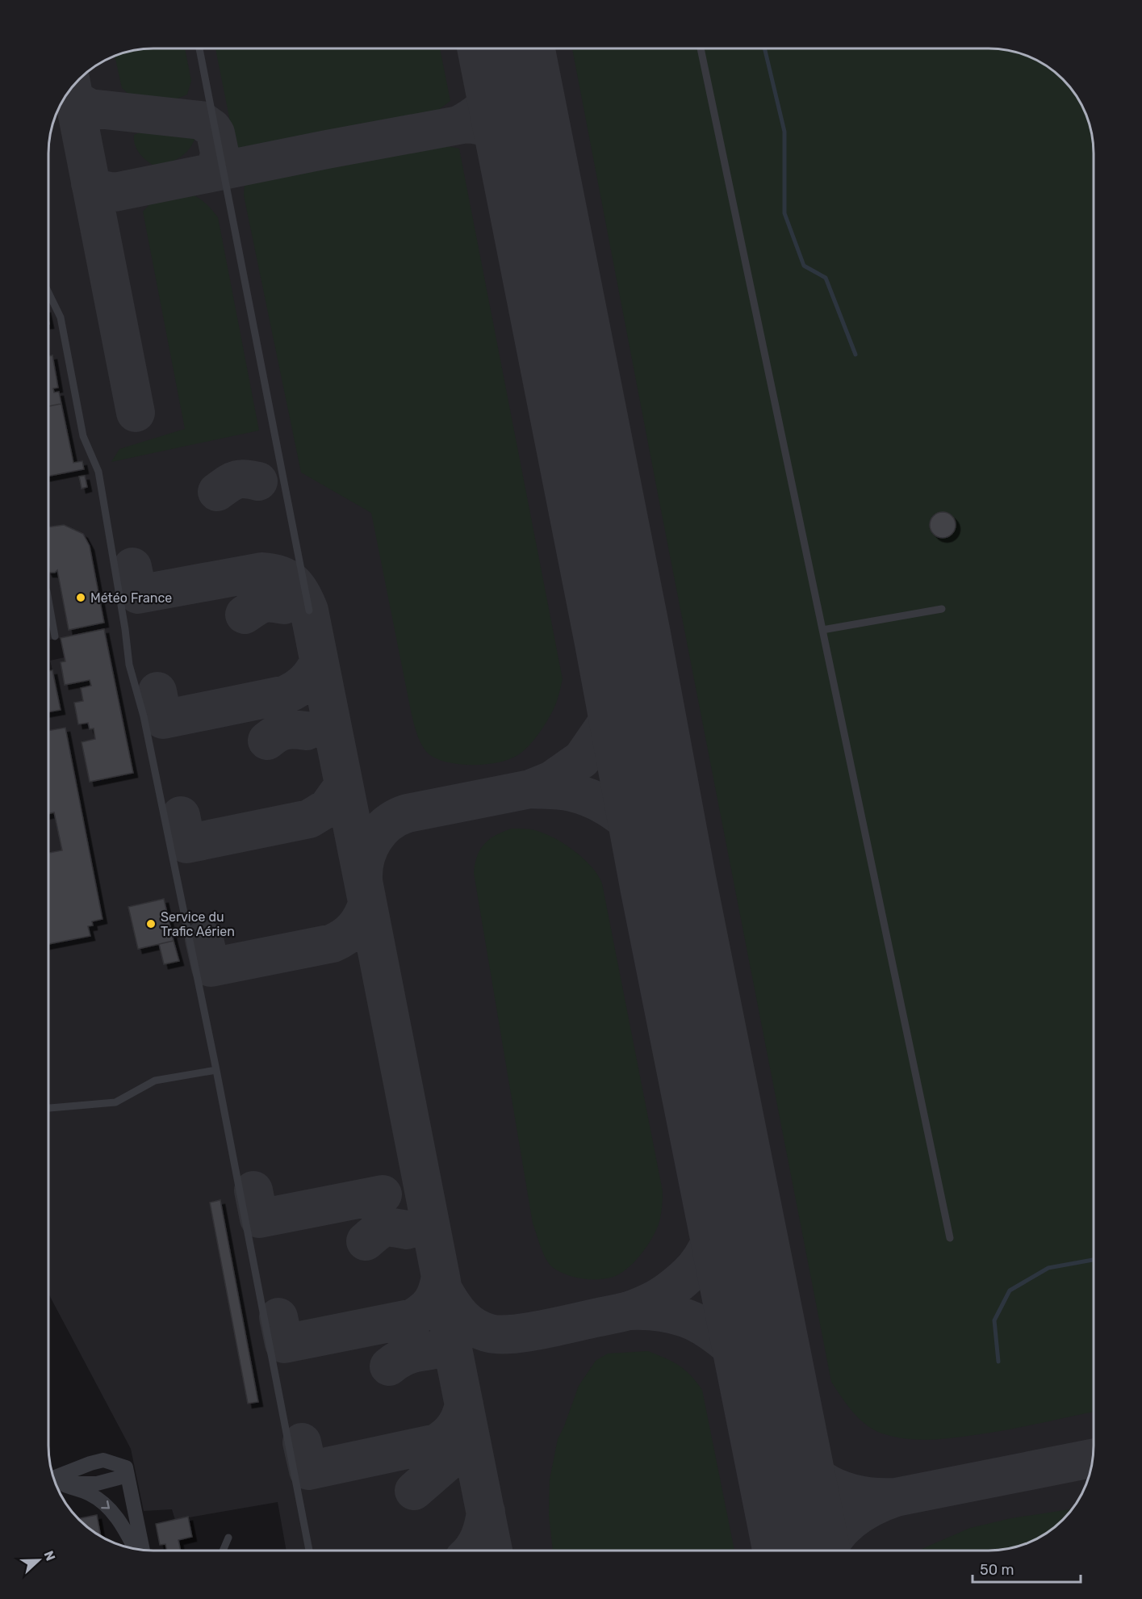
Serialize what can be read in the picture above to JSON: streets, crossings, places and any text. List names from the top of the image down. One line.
{"places":["Météo France","Service du Trafic Aérien"],"scale_bar":"50 m","north":"right"}
